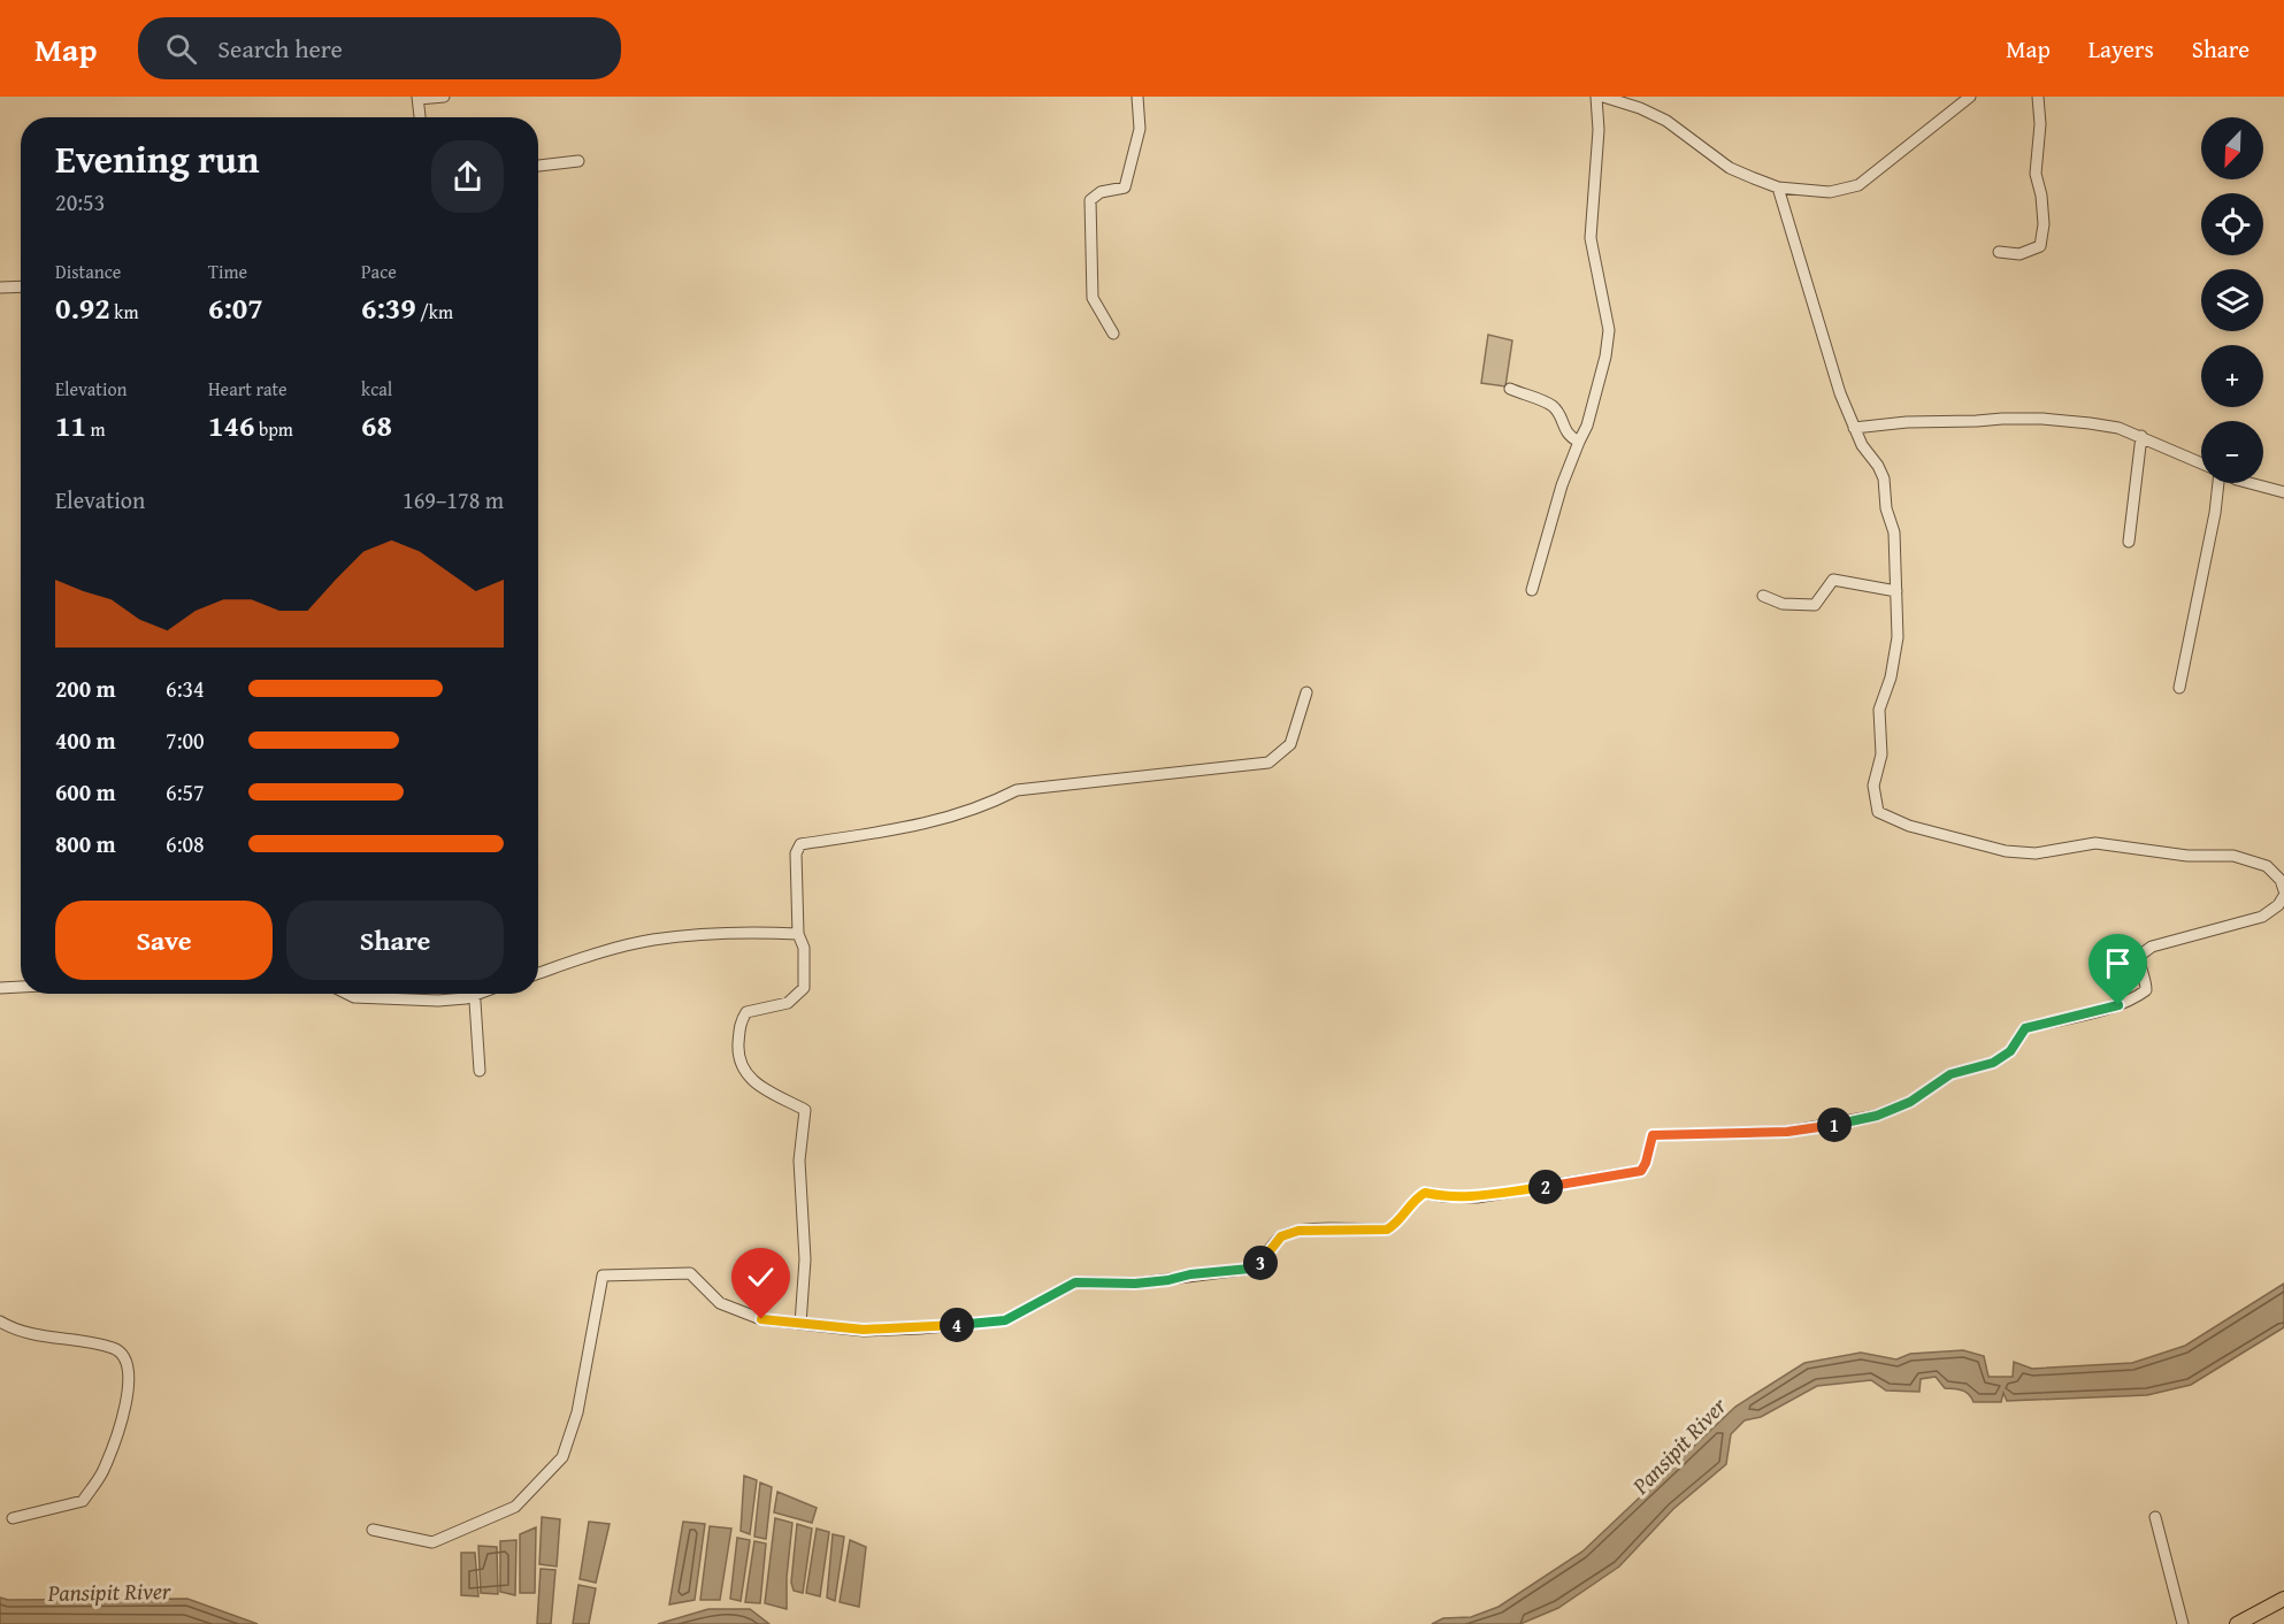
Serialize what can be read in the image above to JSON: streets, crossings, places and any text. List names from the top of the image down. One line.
{"water":["Pansipit River"],"north":"bottom left","page":{"header":"Map","search":"Search here","nav":["Map","Layers","Share"],"map_buttons":["+","−"],"heading":["Evening run","20:53"],"stats":[["Distance","0.92 km"],["Time","6:07"],["Pace","6:39 /km"],["Elevation","11 m"],["Heart rate","146 bpm"],["kcal","68"]],"chart":["Elevation","169–178 m"],"list":[{"name":"200 m","note":"6:34"},{"name":"400 m","note":"7:00"},{"name":"600 m","note":"6:57"},{"name":"800 m","note":"6:08"}],"buttons":["Save","Share"],"pins":["1","2","3","4"]}}
